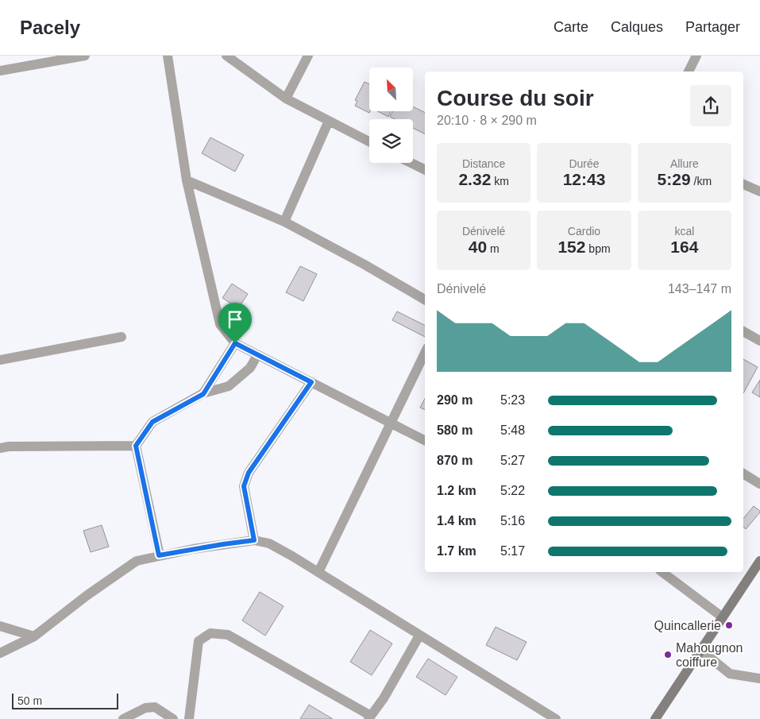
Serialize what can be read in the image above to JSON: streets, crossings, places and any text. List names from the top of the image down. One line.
{"places":["Quincallerie","Mahougnon coiffure"],"scale_bar":"50 m","north":"top left","page":{"header":"Pacely","nav":["Carte","Calques","Partager"],"heading":["Course du soir","20:10 · 8 × 290 m"],"stats":[["Distance","2.32 km"],["Durée","12:43"],["Allure","5:29 /km"],["Dénivelé","40 m"],["Cardio","152 bpm"],["kcal","164"]],"chart":["Dénivelé","143–147 m"],"list":[{"name":"290 m","note":"5:23"},{"name":"580 m","note":"5:48"},{"name":"870 m","note":"5:27"},{"name":"1.2 km","note":"5:22"},{"name":"1.4 km","note":"5:16"},{"name":"1.7 km","note":"5:17"}],"scale":"50 m"}}
